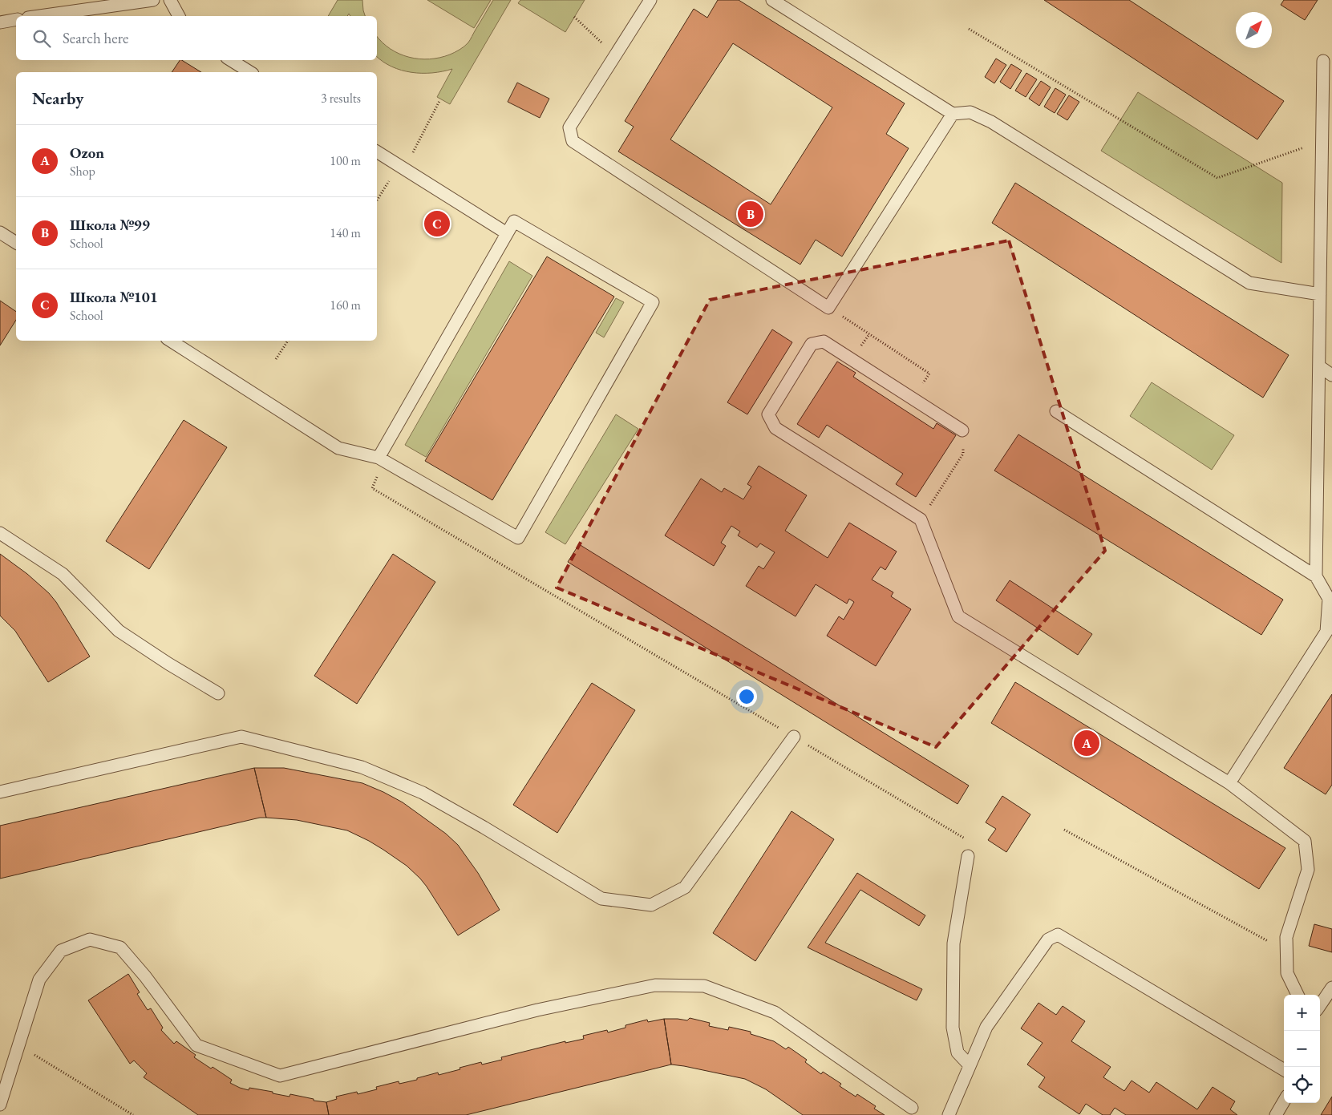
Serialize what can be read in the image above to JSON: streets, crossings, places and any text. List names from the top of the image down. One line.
{"north":"top right","page":{"search":"Search here","heading":["Nearby","3 results"],"list":[{"mark":"A","name":"Ozon","note":"Shop","value":"100 m"},{"mark":"B","name":"Школа №99","note":"School","value":"140 m"},{"mark":"C","name":"Школа №101","note":"School","value":"160 m"}],"pins":["B","C","A"],"map_buttons":["+","−"]}}
